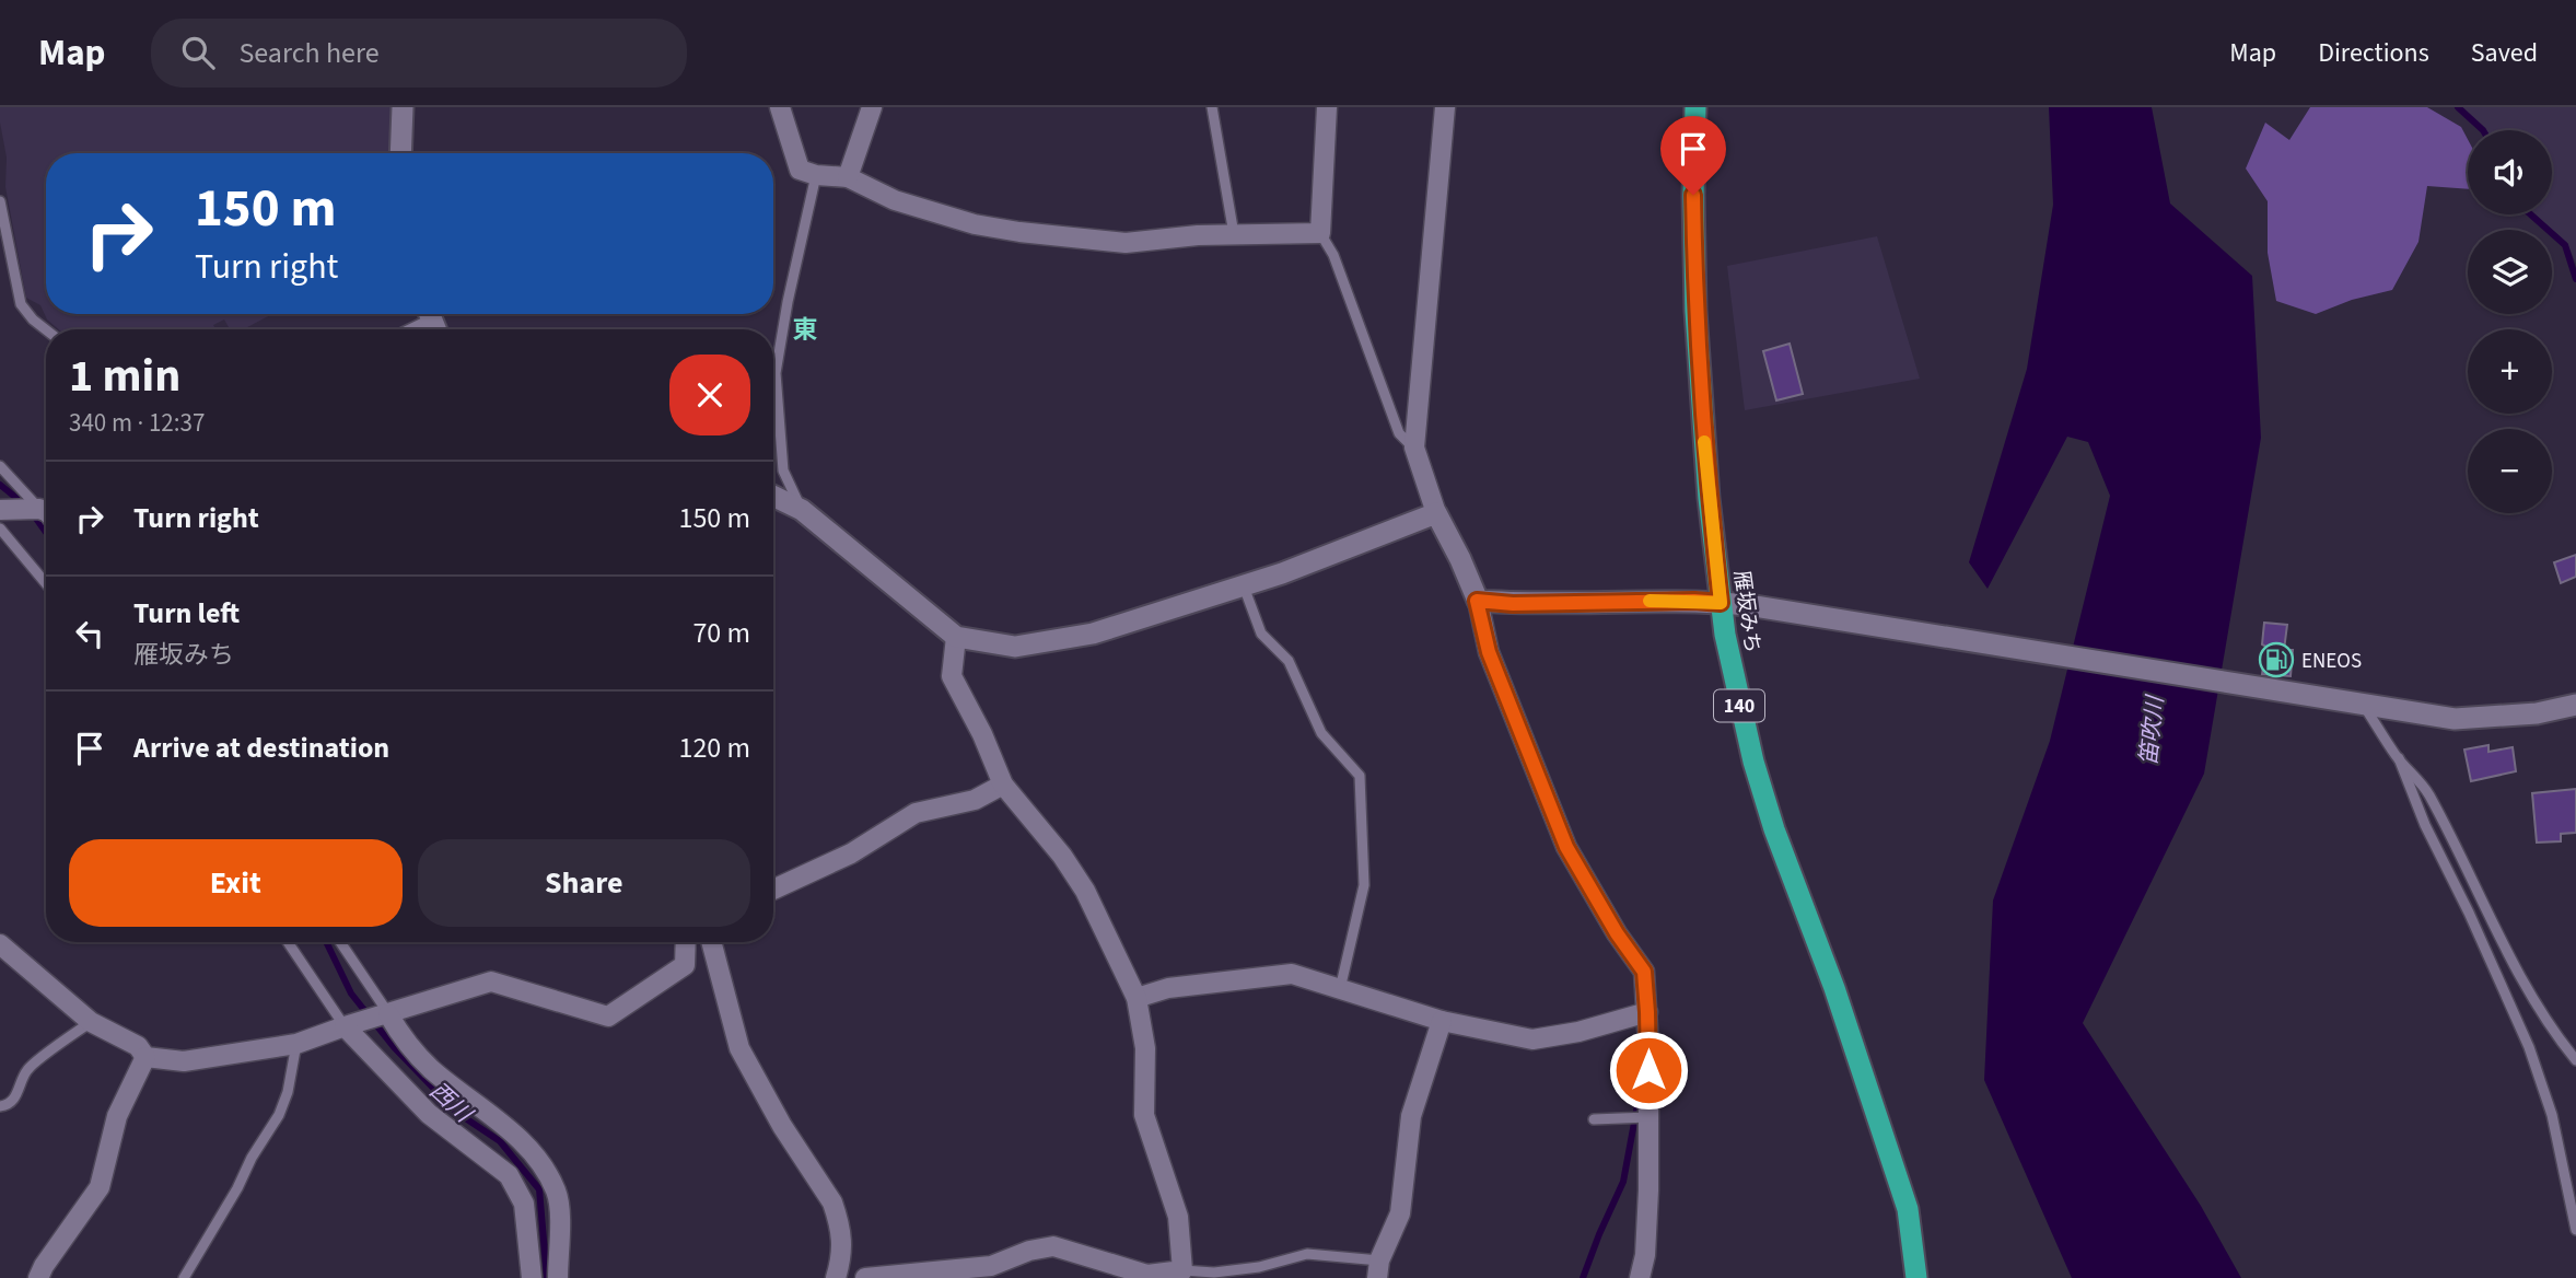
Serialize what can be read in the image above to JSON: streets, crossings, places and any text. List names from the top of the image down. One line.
{"streets":{"highway":["雁坂みち","140"]},"districts":["東"],"water":["笛吹川","西川"],"places":{"fuel station":["ENEOS"]},"page":{"header":"Map","search":"Search here","nav":["Map","Directions","Saved"],"map_buttons":["+","−"],"turn":["150 m","Turn right"],"heading":["1 min","340 m · 12:37"],"list":[{"name":"Turn right","value":"150 m"},{"name":"Turn left","note":"雁坂みち","value":"70 m"},{"name":"Arrive at destination","value":"120 m"}],"buttons":["Exit","Share"]}}
